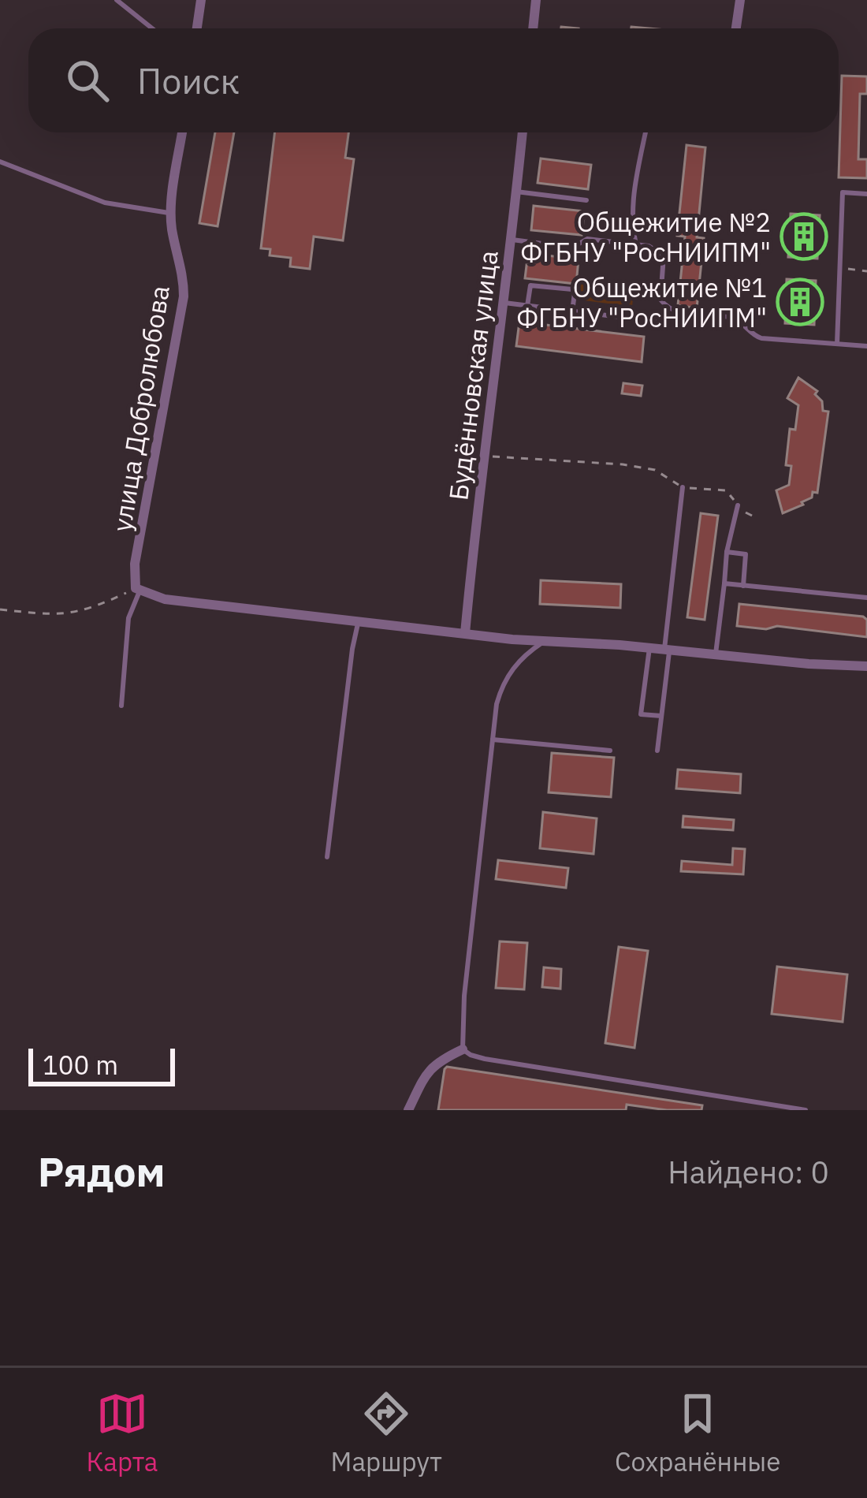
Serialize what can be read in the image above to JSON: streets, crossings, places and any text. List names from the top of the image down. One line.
{"streets":{"street":["Будённовская улица","улица Добролюбова"]},"places":{"building":["Общежитие №2 ФГБНУ \"РосНИИПМ\"","Общежитие №1 ФГБНУ \"РосНИИПМ\""]},"scale_bar":"100 m","page":{"search":"Поиск","scale":"100 m","heading":["Рядом","Найдено: 0"],"nav":["Карта","Маршрут","Сохранённые"]}}
